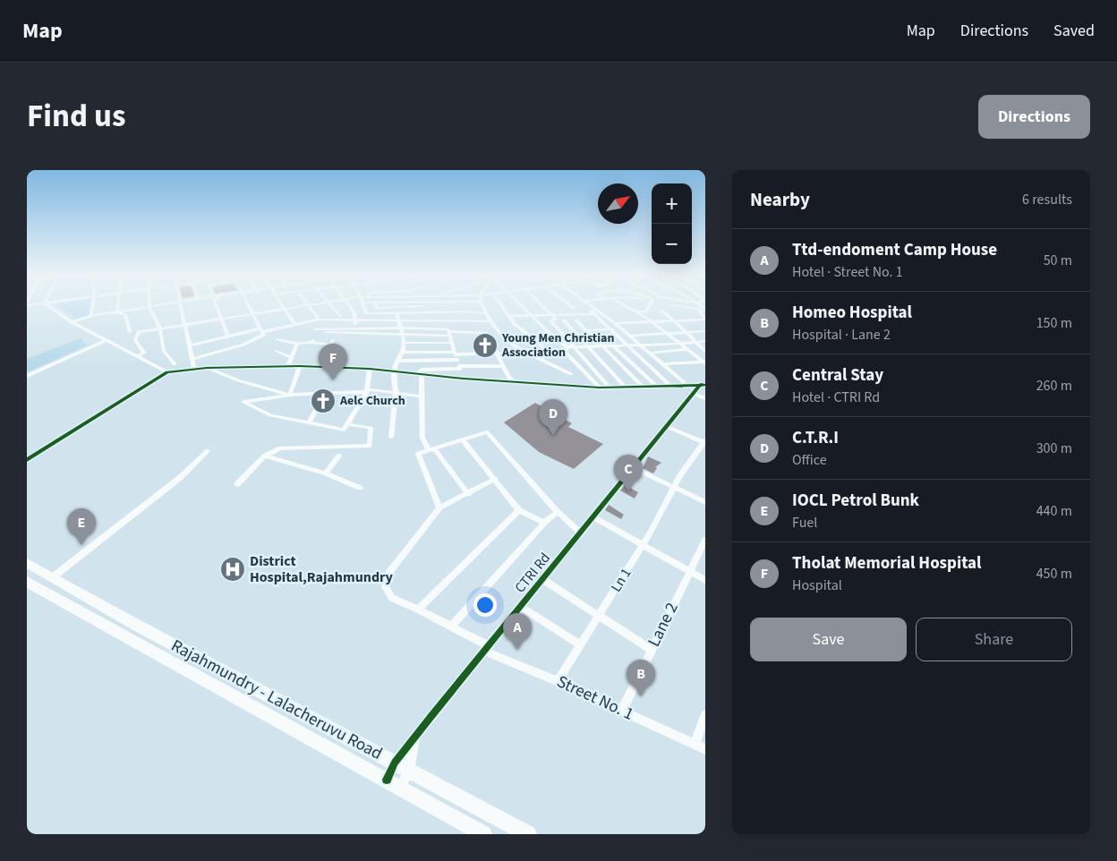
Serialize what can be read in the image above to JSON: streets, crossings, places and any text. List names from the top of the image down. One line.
{"streets":{"main road":["Rajahmundry - Lalacheruvu Road"],"street":["CTRI Rd","Ln 1","Lane 2","Street No. 1"]},"crossings":[["CTRI Rd","Street No. 1"],["CTRI Rd","Rajahmundry - Lalacheruvu Road"],["Ln 1","Street No. 1"],["Lane 2","Street No. 1"]],"places":{"church":["Young Men Christian Association","Aelc Church"],"hospital":["District Hospital,Rajahmundry"]},"north":"top right","page":{"header":"Map","nav":["Map","Directions","Saved"],"title":"Find us","buttons":["Directions",["Save","Share"]],"heading":["Nearby","6 results"],"map_buttons":["+","−"],"list":[{"mark":"A","name":"Ttd-endoment Camp House","note":"Hotel · Street No. 1","value":"50 m"},{"mark":"B","name":"Homeo Hospital","note":"Hospital · Lane 2","value":"150 m"},{"mark":"C","name":"Central Stay","note":"Hotel · CTRI Rd","value":"260 m"},{"mark":"D","name":"C.T.R.I","note":"Office","value":"300 m"},{"mark":"E","name":"IOCL Petrol Bunk","note":"Fuel","value":"440 m"},{"mark":"F","name":"Tholat Memorial Hospital","note":"Hospital","value":"450 m"}],"pins":["F","D","C","E","A","B"]}}
